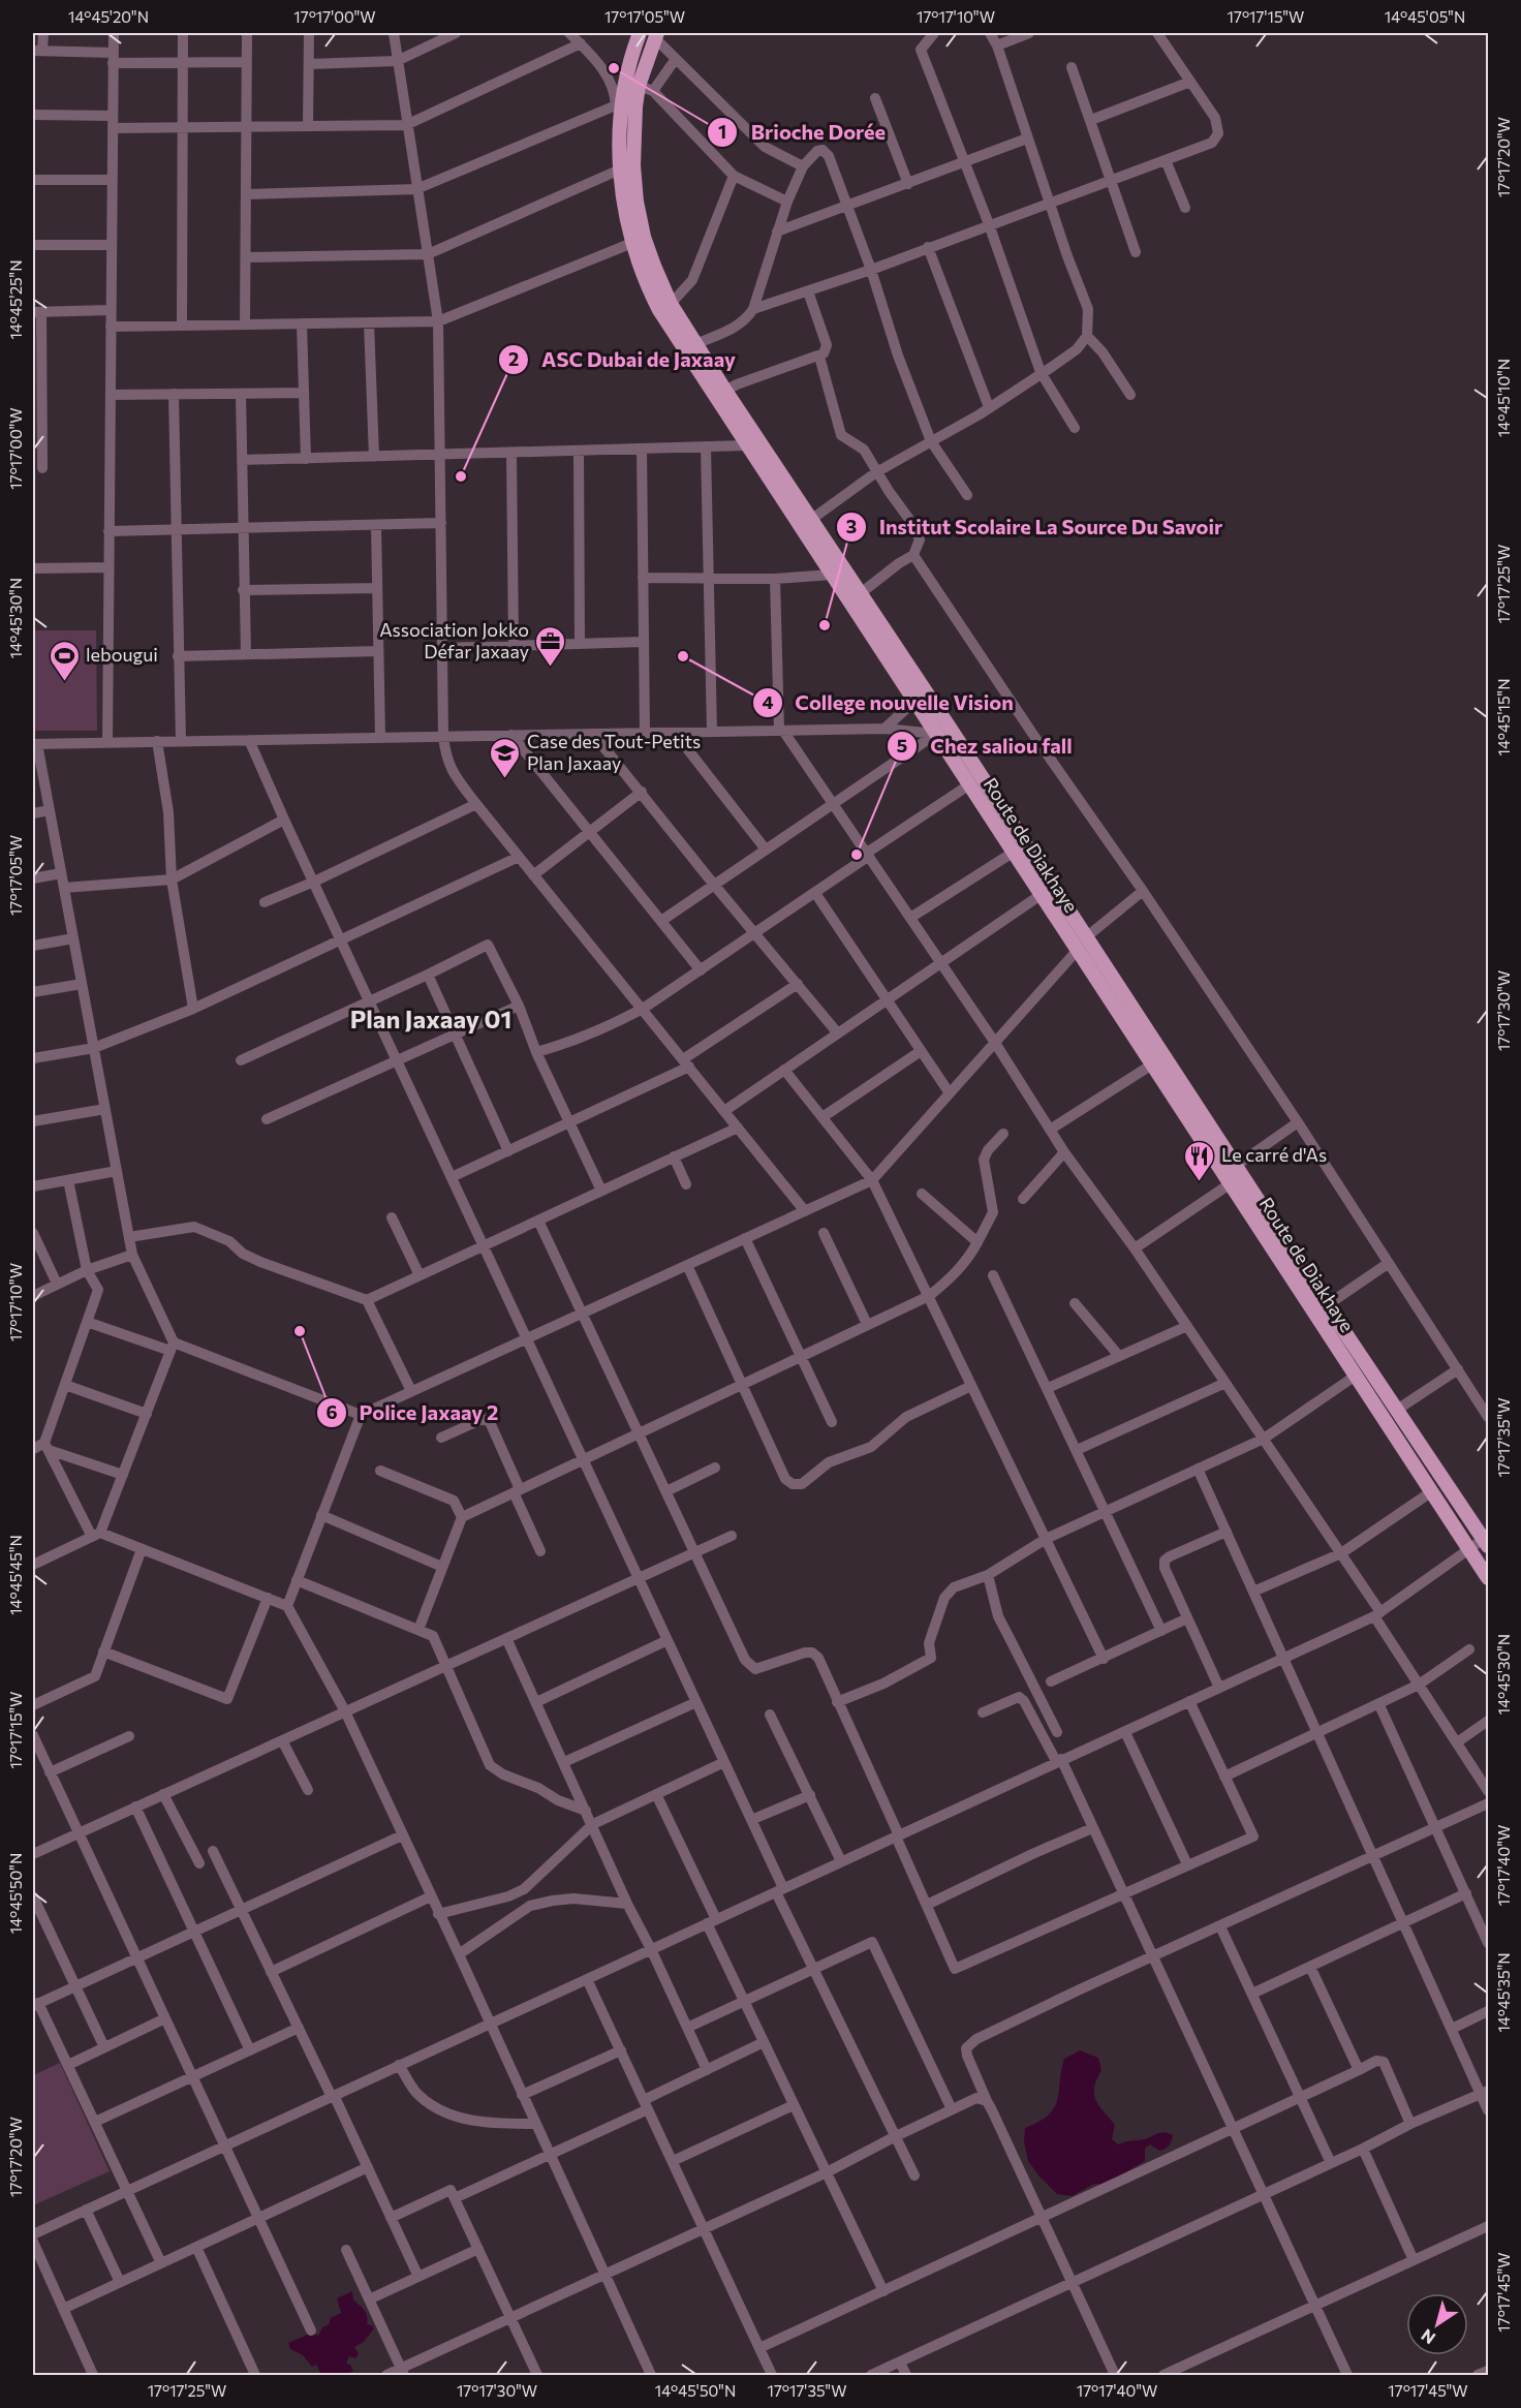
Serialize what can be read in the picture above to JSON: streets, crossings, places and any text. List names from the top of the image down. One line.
{"streets":{"main road":["Route de Diakhaye"]},"districts":["Plan Jaxaay 01"],"places":{"other":["Brioche Dorée","ASC Dubai de Jaxaay","Institut Scolaire La Source Du Savoir","College nouvelle Vision","Chez saliou fall","Police Jaxaay 2"],"office":["Association Jokko Défar Jaxaay"],"sports":["lebougui"],"school or university":["Case des Tout-Petits Plan Jaxaay"],"restaurant":["Le carré d'As"]},"north":"bottom left","coordinates":["14°45'20\"N","17°17'00\"W","17°17'05\"W","17°17'10\"W","17°17'15\"W","14°45'05\"N","17°17'20\"W","14°45'25\"N","14°45'10\"N","17°17'25\"W","14°45'30\"N","14°45'15\"N","17°17'30\"W","17°17'35\"W","14°45'45\"N","17°17'40\"W","14°45'50\"N","14°45'35\"N","17°17'45\"W"]}
